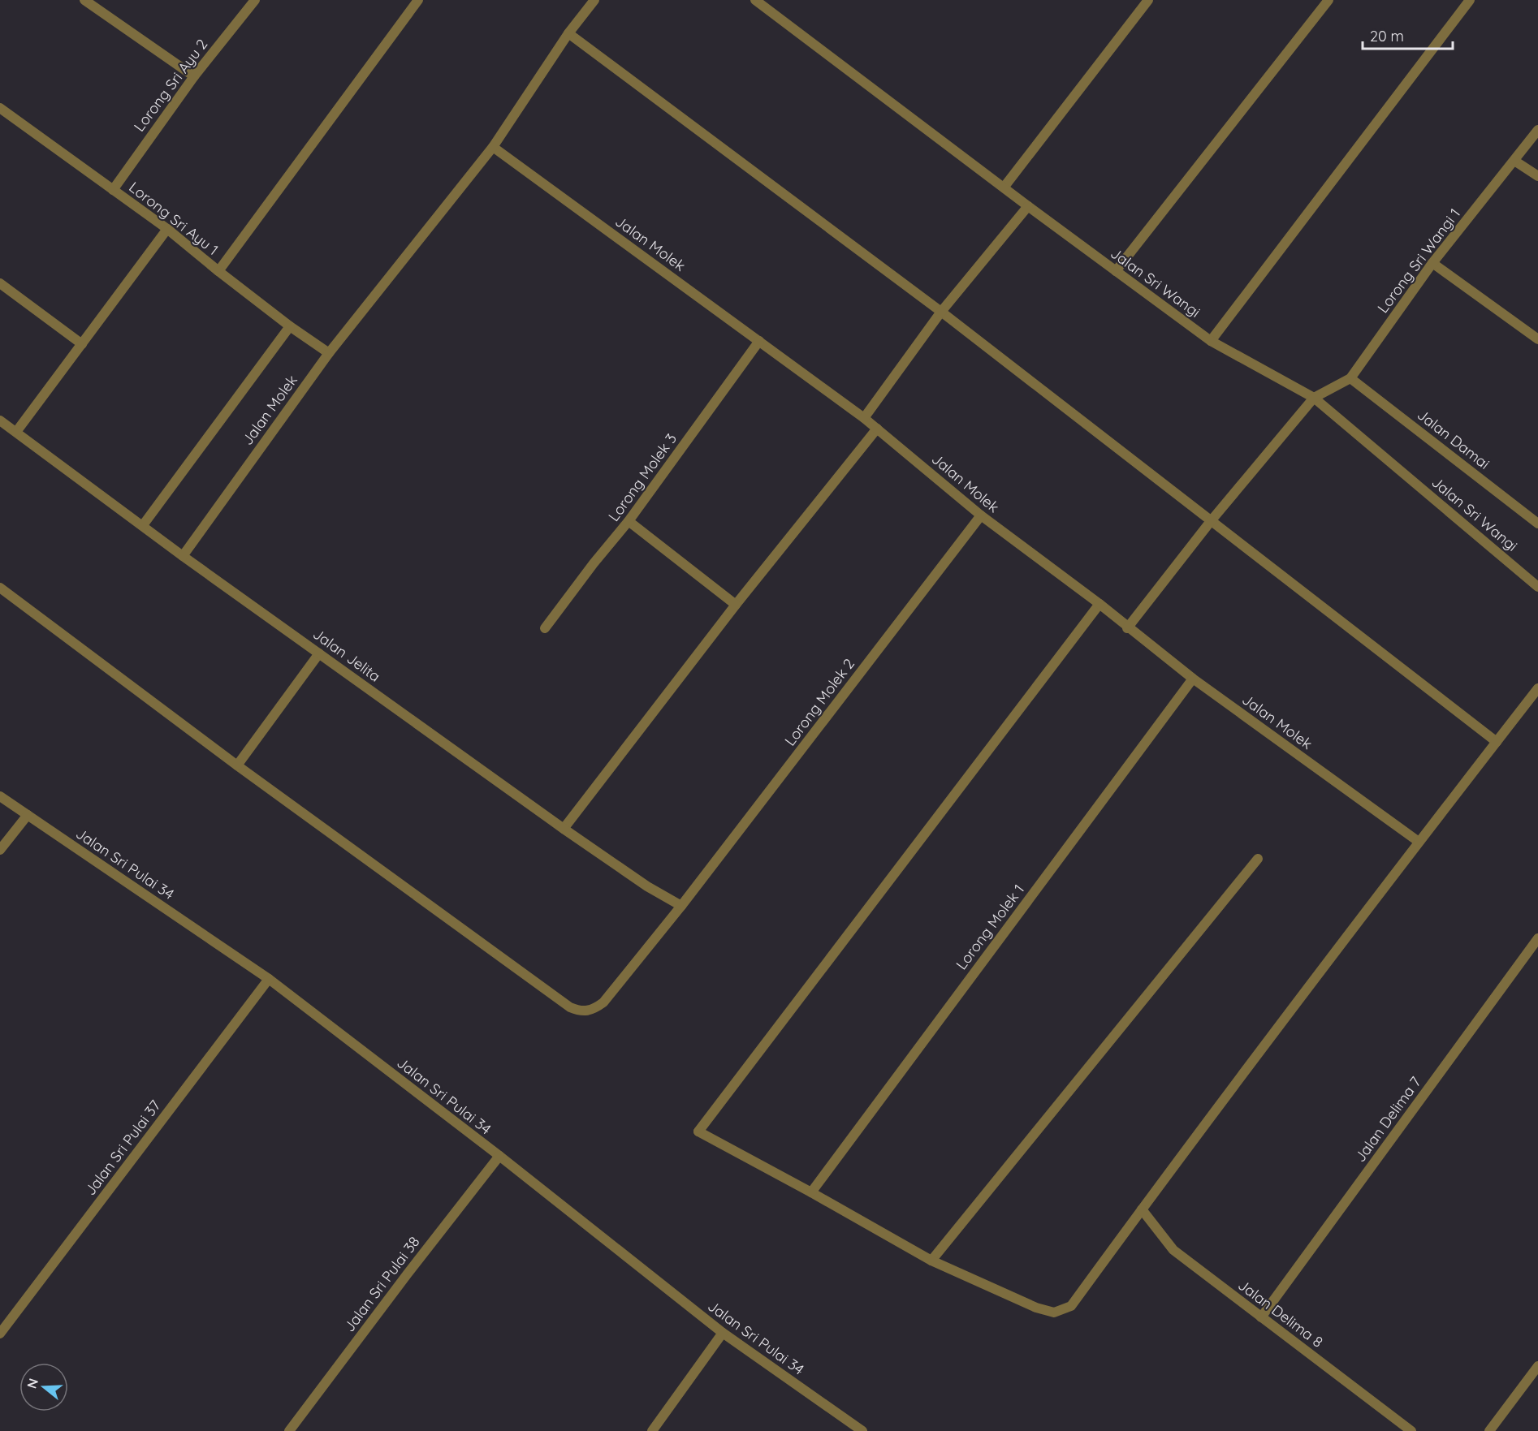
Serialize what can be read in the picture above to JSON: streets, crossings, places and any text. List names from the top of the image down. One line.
{"streets":{"street":["Lorong Sri Ayu 2","Lorong Sri Ayu 1","Jalan Molek","Lorong Sri Wangi 1","Jalan Sri Wangi","Jalan Damai","Lorong Molek 3","Jalan Jelita","Lorong Molek 2","Jalan Sri Pulai 34","Lorong Molek 1","Jalan Delima 7","Jalan Sri Pulai 37","Jalan Sri Pulai 38","Jalan Delima 8"]},"crossings":[["Lorong Sri Ayu 2","Lorong Sri Ayu 1"],["Lorong Sri Ayu 1","Jalan Molek"],["Jalan Molek","Lorong Molek 3"],["Jalan Molek","Jalan Jelita"],["Jalan Molek","Lorong Molek 2"],["Jalan Molek","Lorong Molek 1"],["Lorong Sri Wangi 1","Jalan Sri Wangi"],["Lorong Sri Wangi 1","Jalan Damai"],["Jalan Jelita","Lorong Molek 2"],["Jalan Sri Pulai 34","Jalan Sri Pulai 37"],["Jalan Sri Pulai 34","Jalan Sri Pulai 38"],["Jalan Delima 7","Jalan Delima 8"]],"scale_bar":"20 m","north":"left"}
